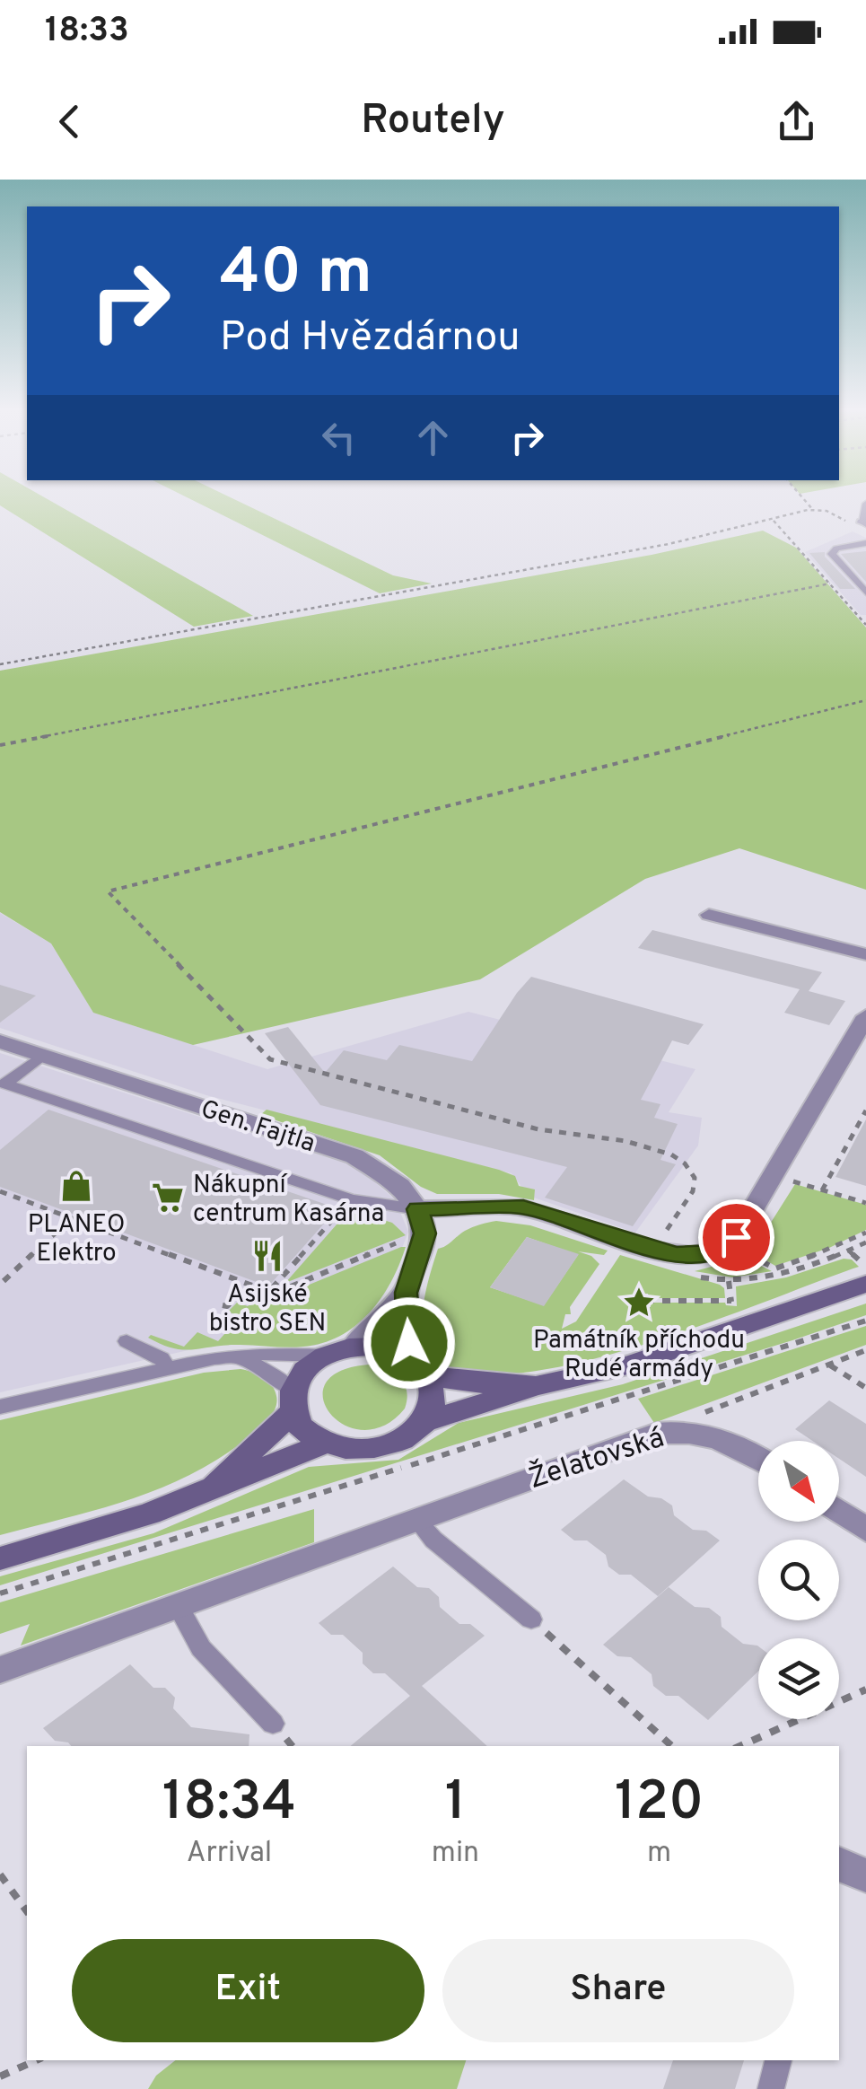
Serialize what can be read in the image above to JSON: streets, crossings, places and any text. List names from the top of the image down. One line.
{"streets":{"street":["Gen. Fajtla","Želatovská"]},"places":{"shop":["PLANEO Elektro"],"supermarket":["Nákupní centrum Kasárna"],"restaurant":["Asijské bistro SEN"],"place":["Památník příchodu Rudé armády"]},"north":"bottom right","page":{"status":"18:33","header":"Routely","turn":["40 m","Pod Hvězdárnou"],"eta":["18:34","Arrival","1","min","120","m"],"buttons":["Exit","Share"]}}
